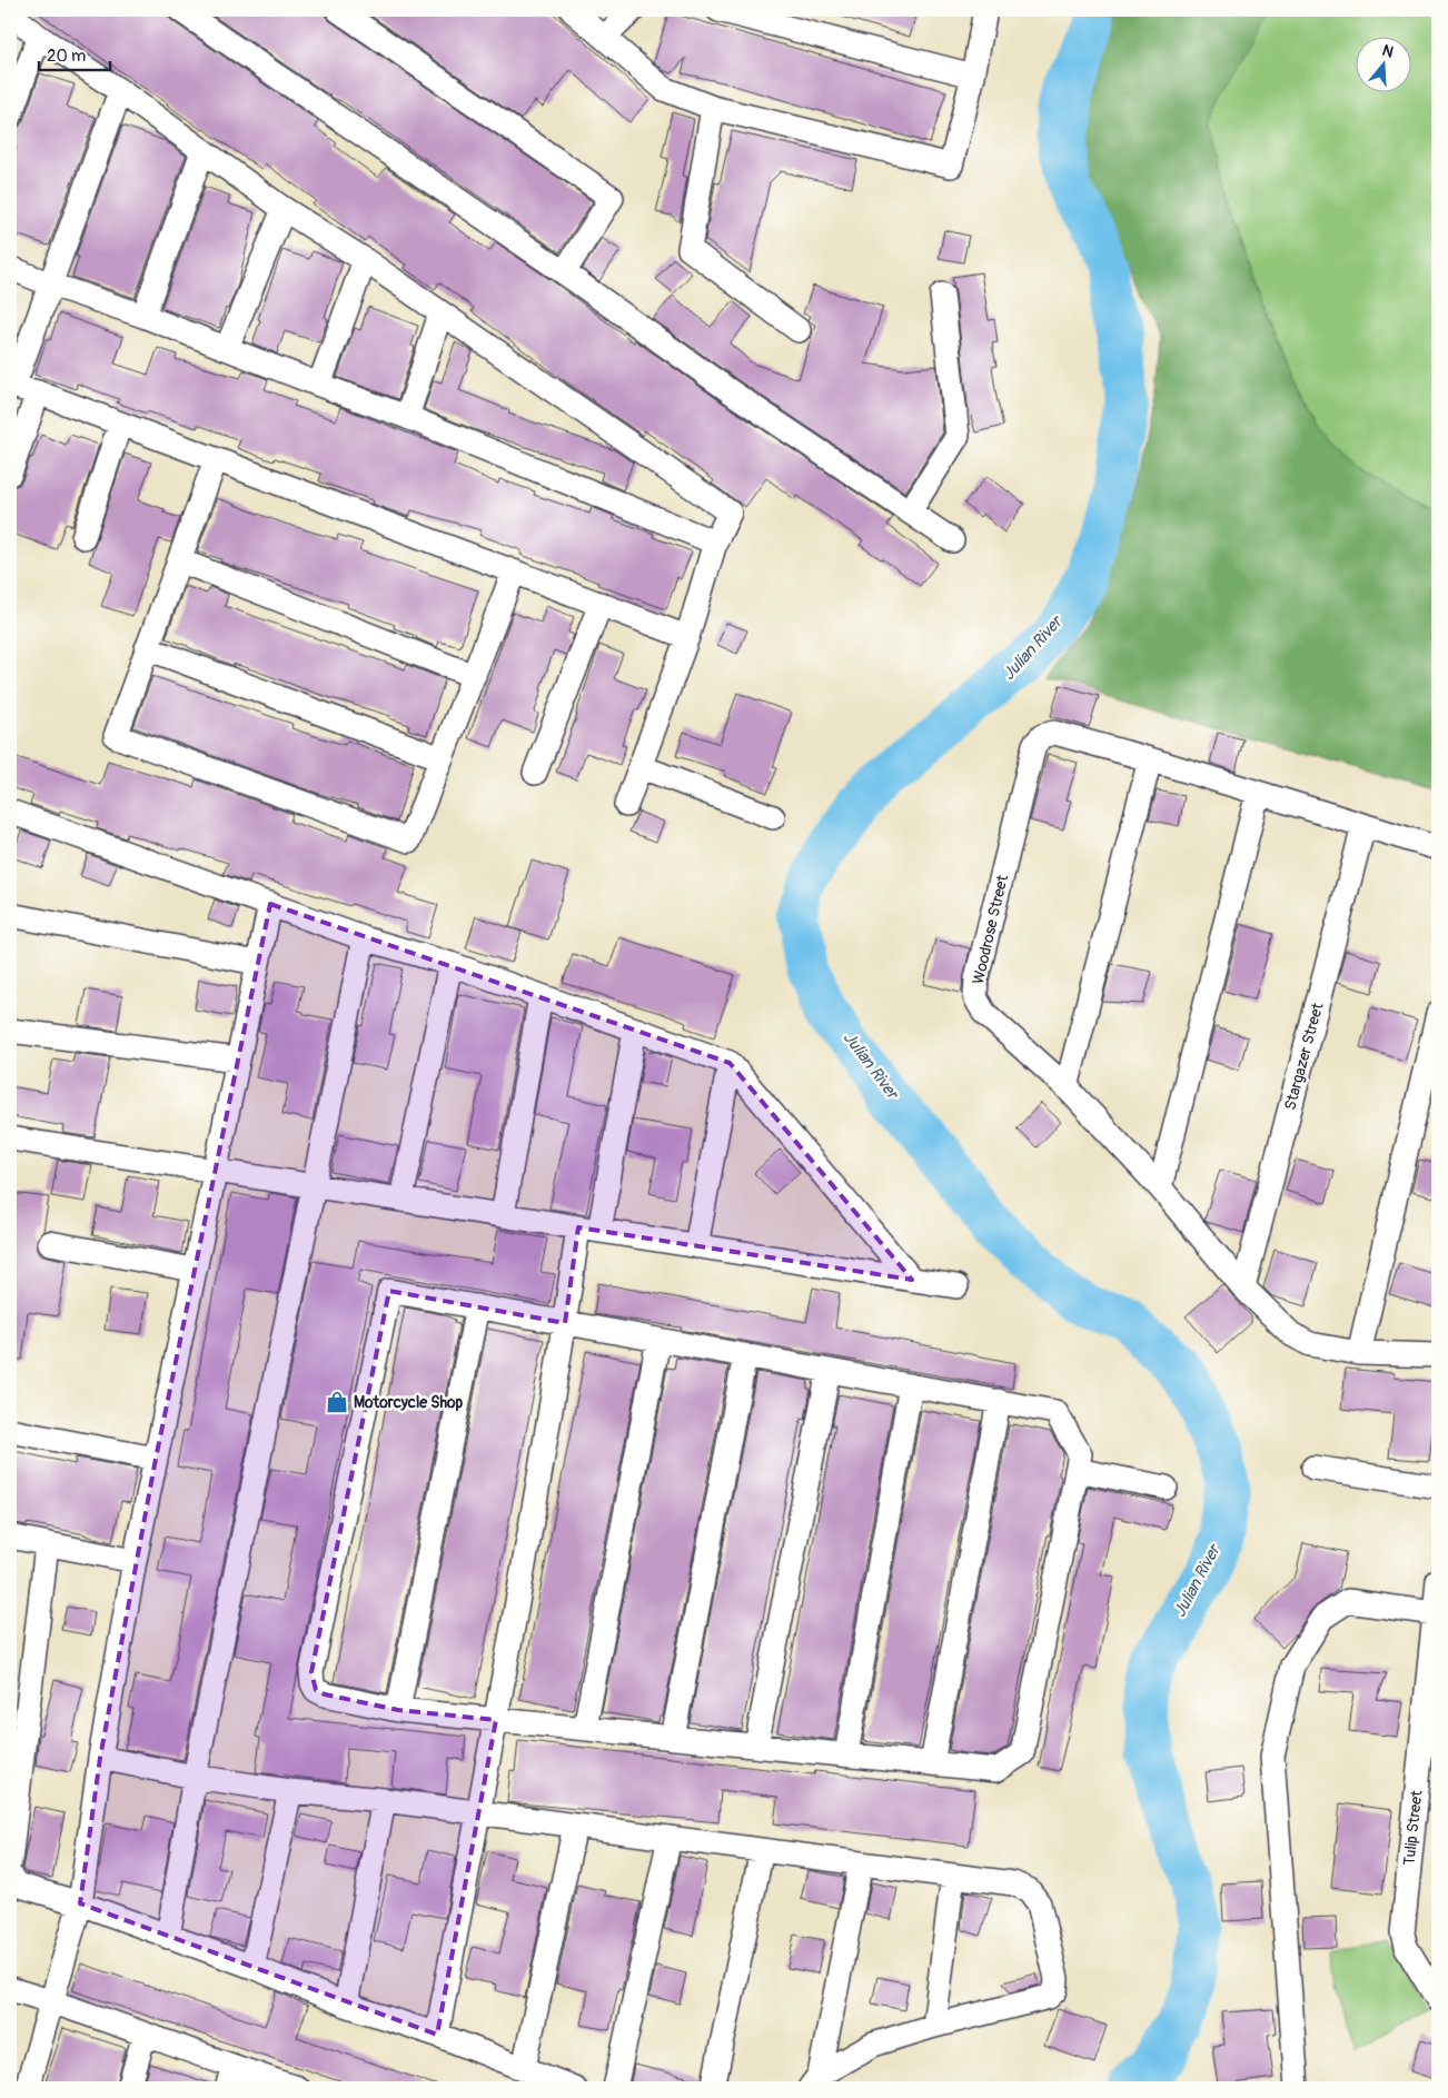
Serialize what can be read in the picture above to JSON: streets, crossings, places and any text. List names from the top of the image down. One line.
{"streets":{"street":["Woodrose Street","Stargazer Street","Tulip Street"]},"crossings":[["Woodrose Street","Stargazer Street"]],"water":["Julian River"],"places":{"shop":["Motorcycle Shop"]},"scale_bar":"20 m","north":"top"}
